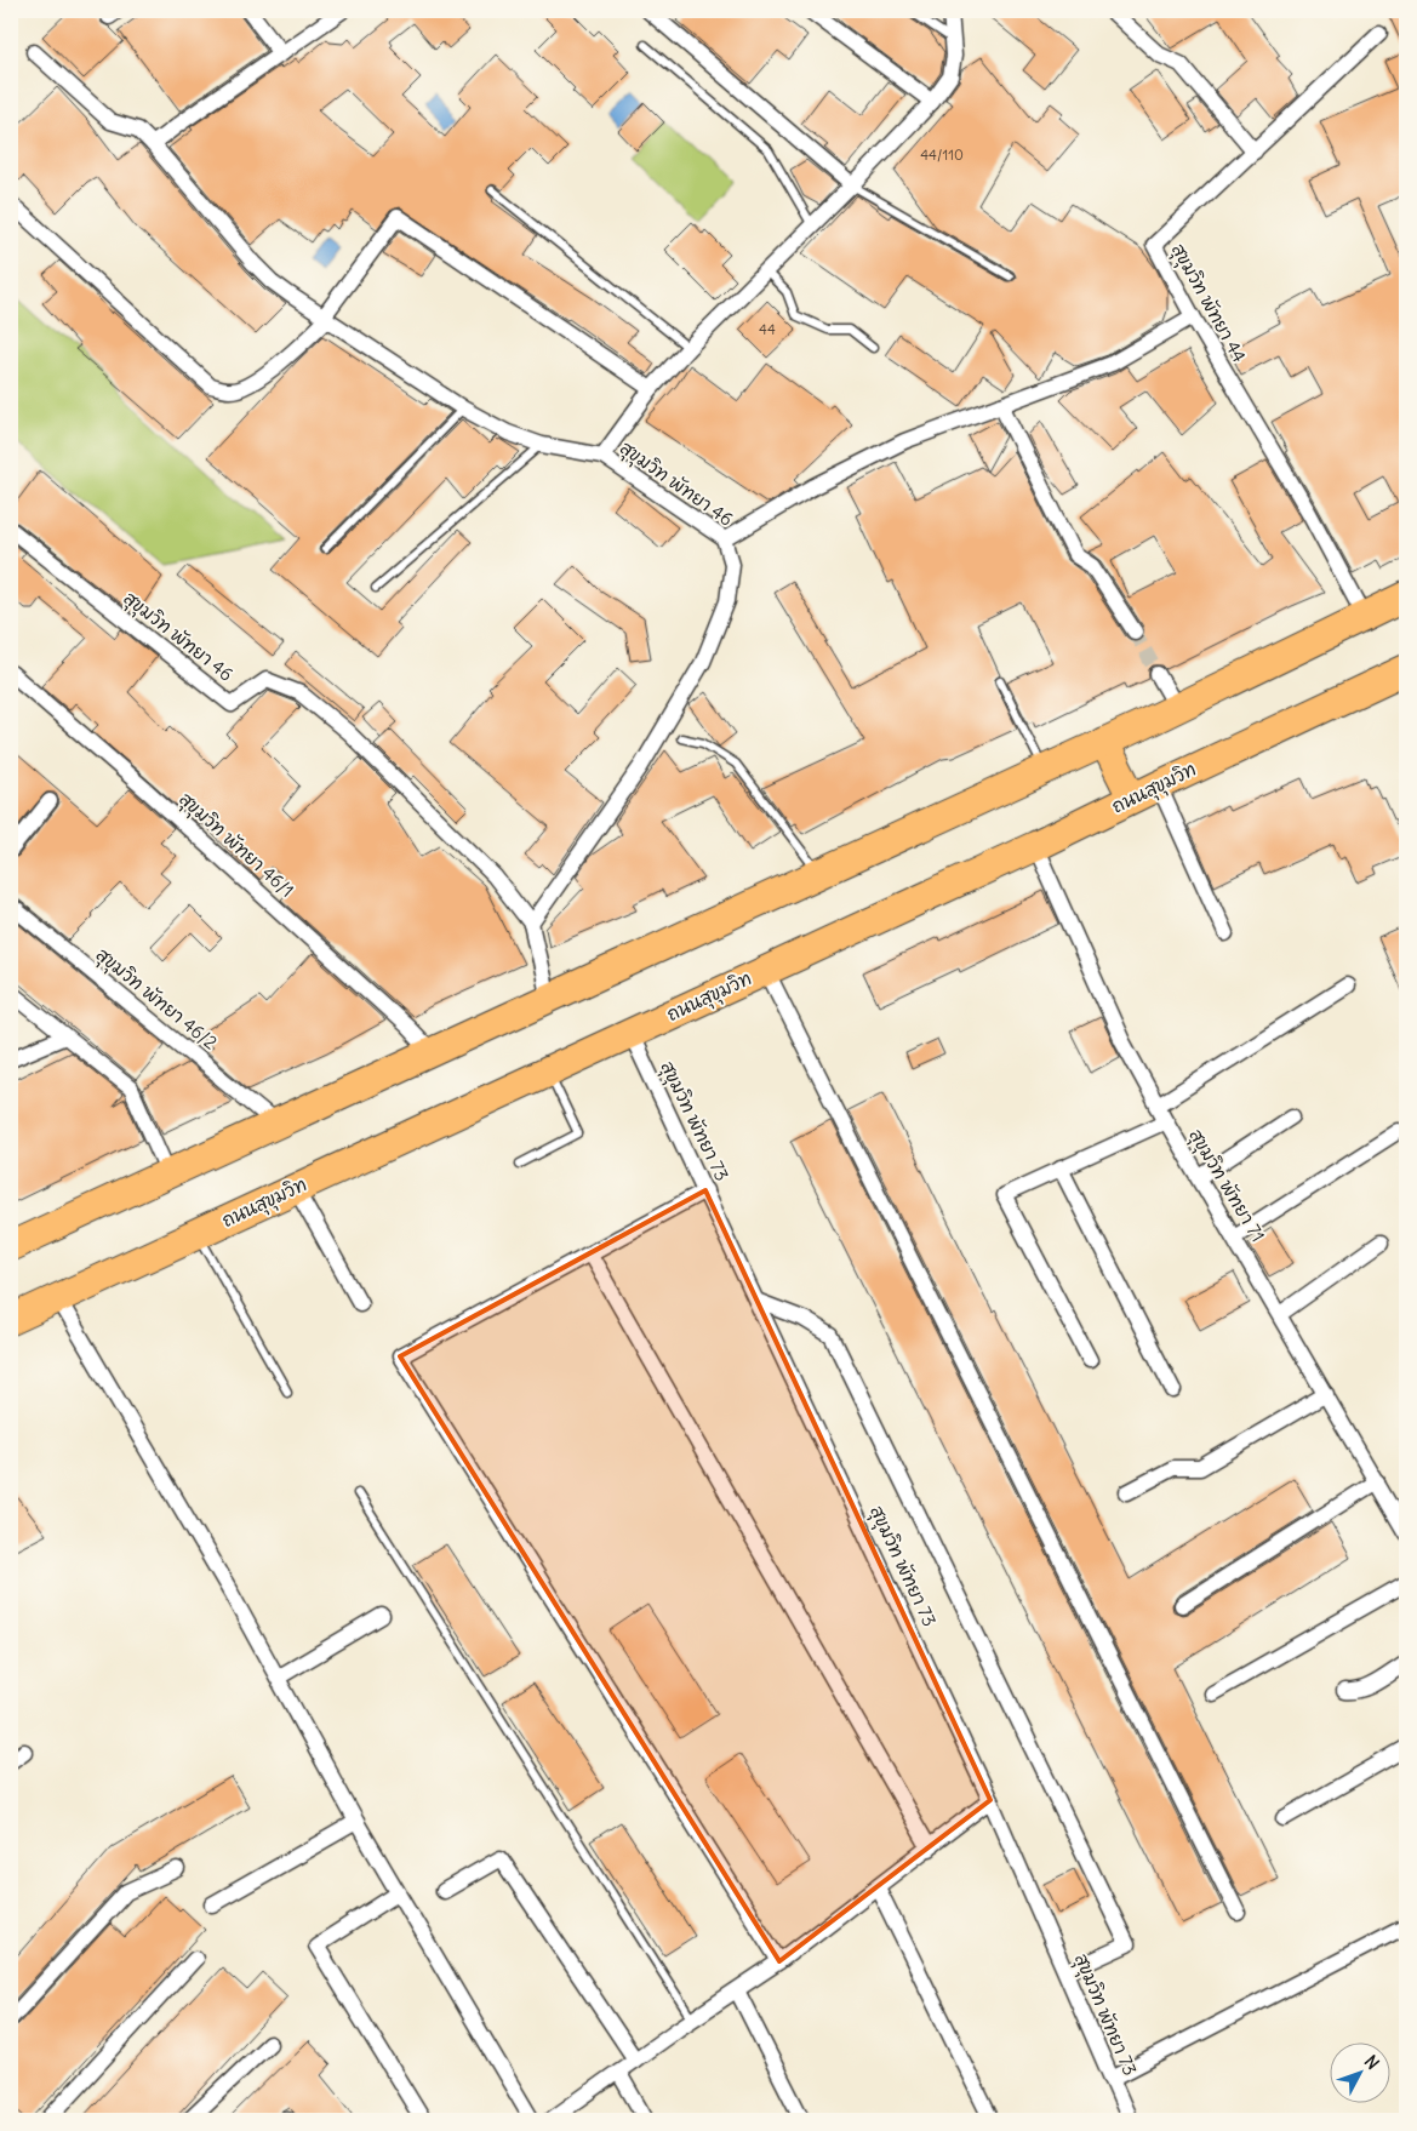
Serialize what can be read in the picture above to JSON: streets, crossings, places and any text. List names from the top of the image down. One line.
{"streets":{"highway":["ถนนสุขุมวิท"],"street":["สุขุมวิท พัทยา 44","สุขุมวิท พัทยา 46","สุขุมวิท พัทยา 46/1","สุขุมวิท พัทยา 46/2","สุขุมวิท พัทยา 73","สุขุมวิท พัทยา 71"]},"crossings":[["ถนนสุขุมวิท","สุขุมวิท พัทยา 73"],["ถนนสุขุมวิท","สุขุมวิท พัทยา 71"]],"house_numbers":["44/110","44"],"north":"top right"}
